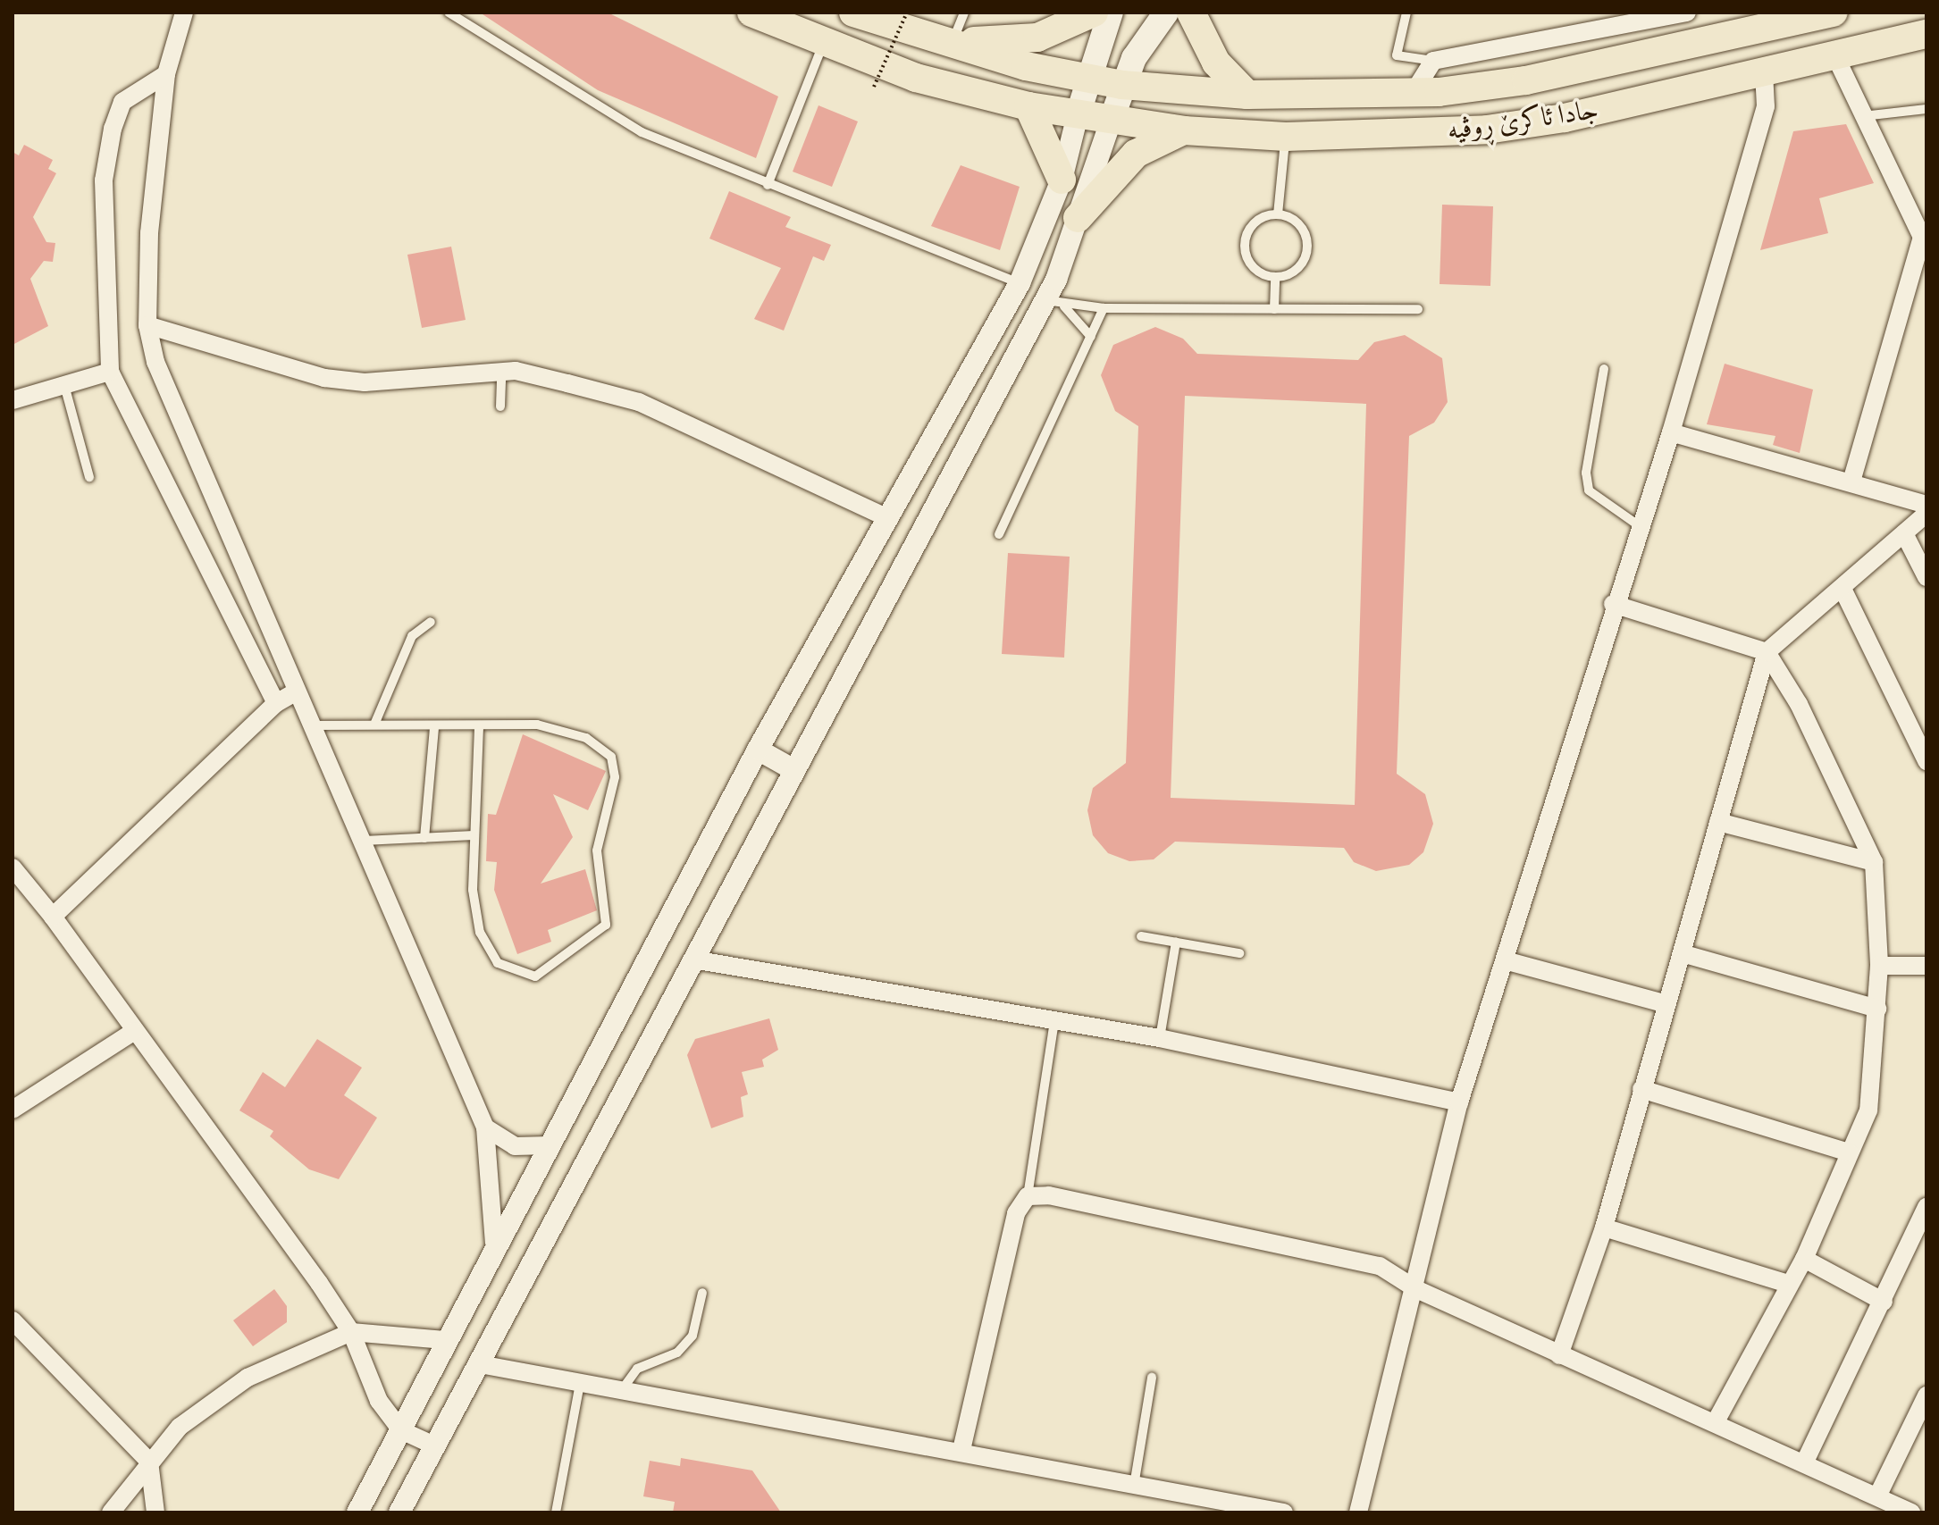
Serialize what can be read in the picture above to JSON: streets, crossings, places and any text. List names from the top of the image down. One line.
{"streets":{"highway":["جادا ئاکرێ ڕوڤیە"]}}
